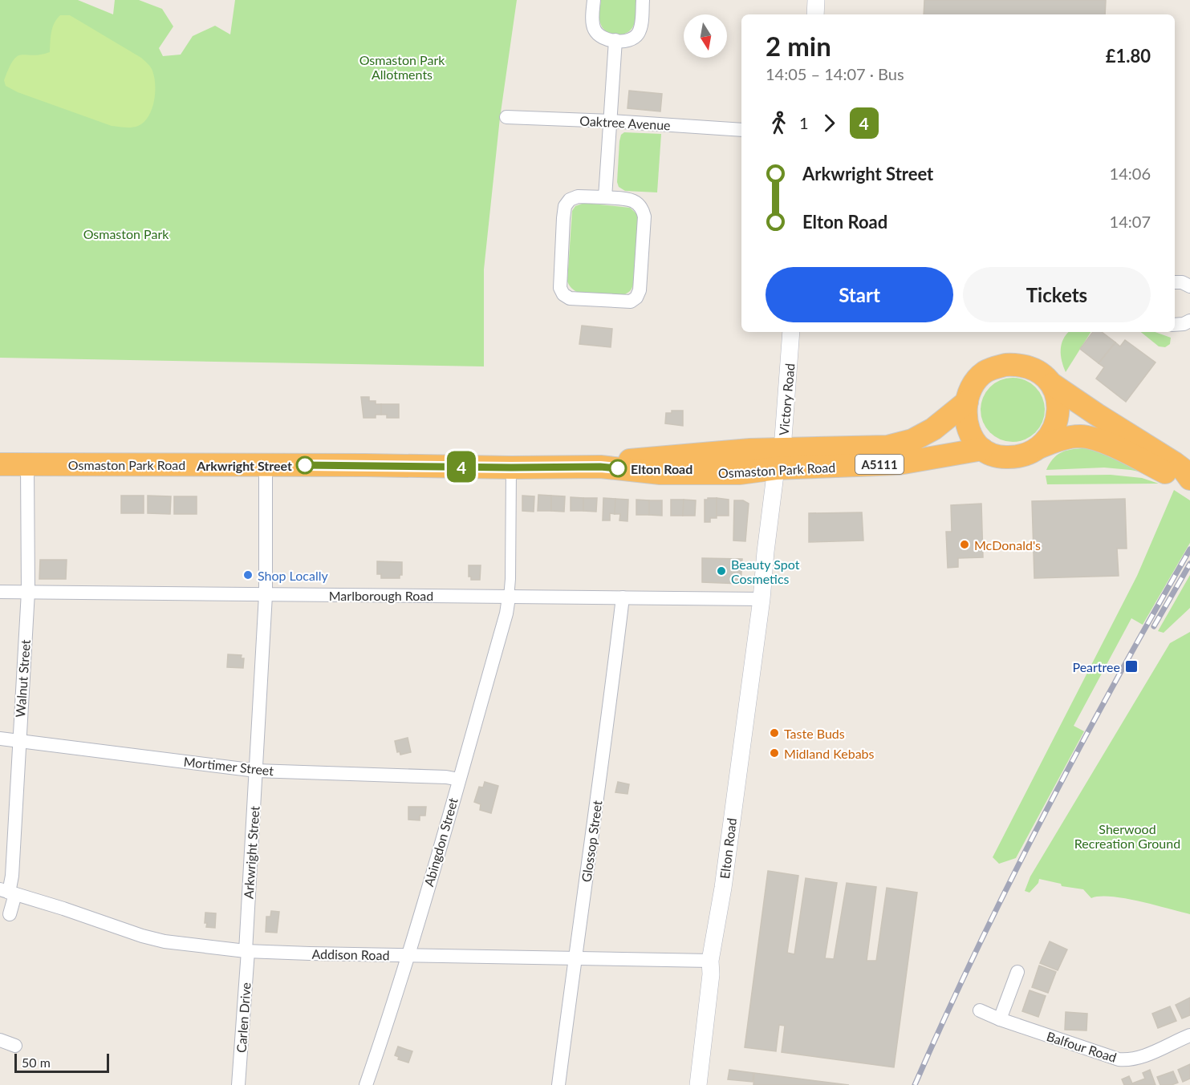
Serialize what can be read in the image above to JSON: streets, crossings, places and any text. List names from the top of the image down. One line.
{"streets":{"highway":["Osmaston Park Road","A5111"],"street":["Oaktree Avenue","Victory Road","Marlborough Road","Walnut Street","Mortimer Street","Glossop Street","Abingdon Street","Elton Road","Arkwright Street","Addison Road","Carlen Drive","Balfour Road"]},"crossings":[["Victory Road","Osmaston Park Road"],["Victory Road","Elton Road"],["Osmaston Park Road","A5111"],["Osmaston Park Road","Walnut Street"],["Osmaston Park Road","Elton Road"],["Osmaston Park Road","Arkwright Street"],["Marlborough Road","Walnut Street"],["Marlborough Road","Glossop Street"],["Marlborough Road","Abingdon Street"],["Marlborough Road","Elton Road"],["Marlborough Road","Arkwright Street"],["Walnut Street","Mortimer Street"],["Walnut Street","Addison Road"],["Mortimer Street","Abingdon Street"],["Mortimer Street","Arkwright Street"],["Glossop Street","Addison Road"],["Abingdon Street","Addison Road"],["Elton Road","Addison Road"],["Arkwright Street","Addison Road"],["Arkwright Street","Carlen Drive"],["Addison Road","Carlen Drive"]],"parks":["Osmaston Park Allotments","Osmaston Park","Sherwood Recreation Ground"],"places":{"other":["Arkwright Street","Elton Road","McDonald's","Beauty Spot Cosmetics","Shop Locally","Taste Buds","Midland Kebabs"],"transit":["Peartree"]},"lines":["bus line 4"],"scale_bar":"50 m","north":"bottom","page":{"on_map":"4","heading":["2 min","14:05 – 14:07 · Bus","£1.80"],"legs":["1","4"],"list":[{"name":"Arkwright Street","value":"14:06"},{"name":"Elton Road","value":"14:07"}],"buttons":["Start","Tickets"],"scale":"50 m"}}
